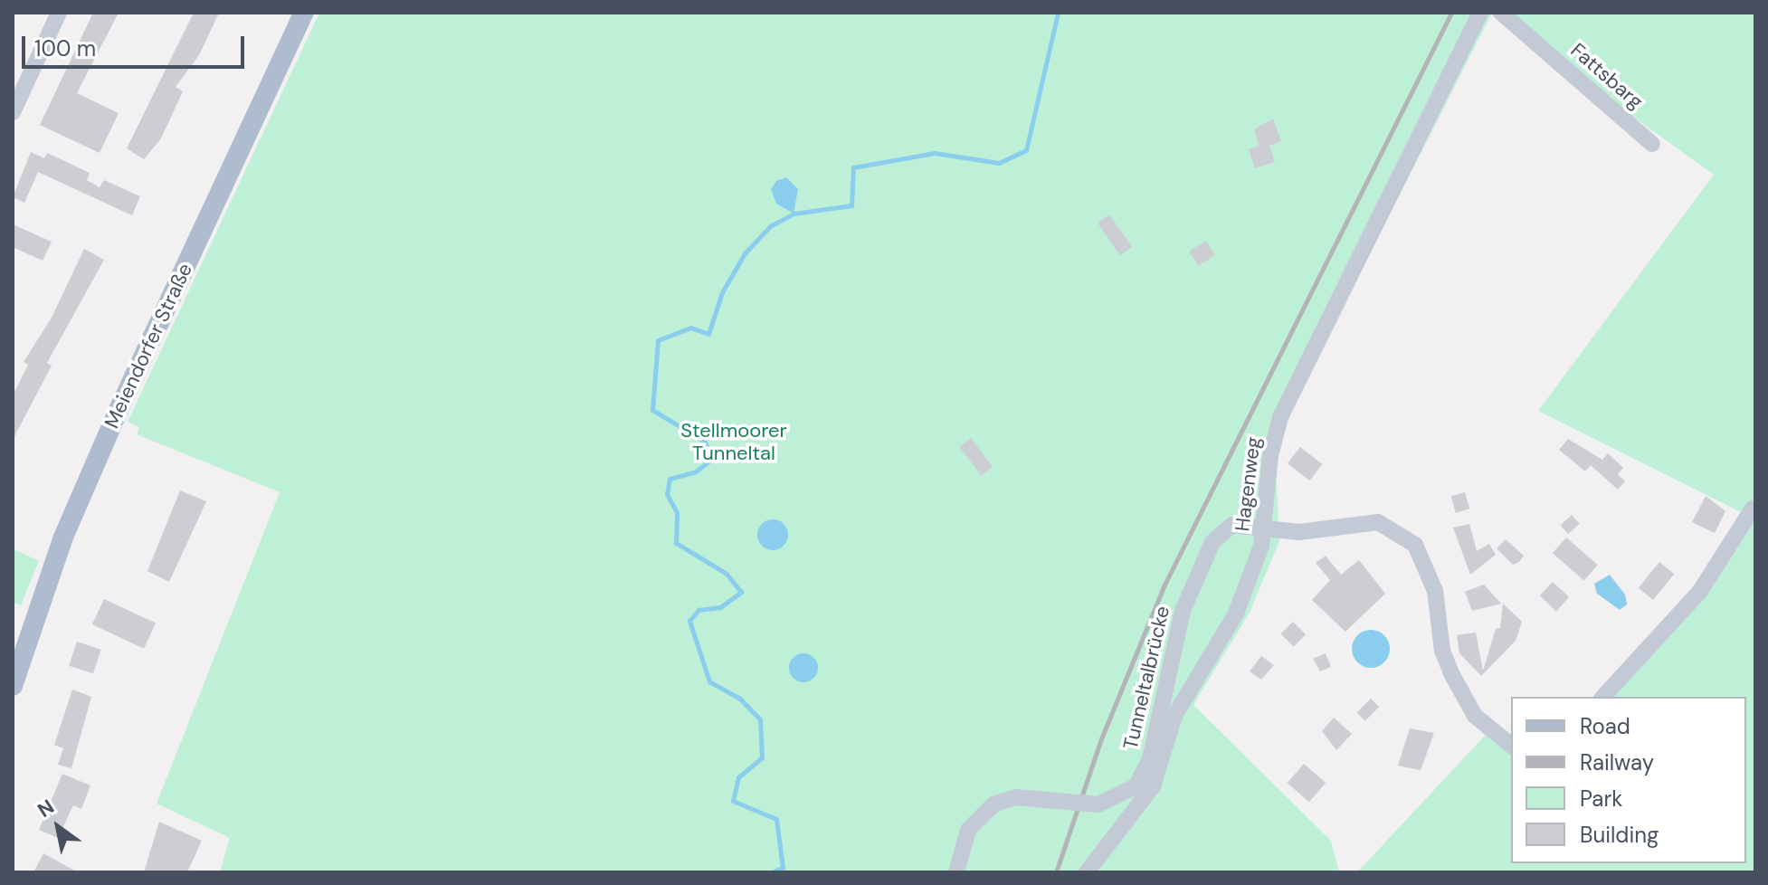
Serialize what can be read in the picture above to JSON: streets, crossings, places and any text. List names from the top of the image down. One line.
{"streets":{"main road":["Meiendorfer Straße"],"street":["Fattsbarg","Hagenweg","Tunneltalbrücke"]},"crossings":[["Hagenweg","Tunneltalbrücke"]],"parks":["Stellmoorer Tunneltal"],"legend":["Road","Railway","Park","Building"],"scale_bar":"100 m","north":"top left"}
